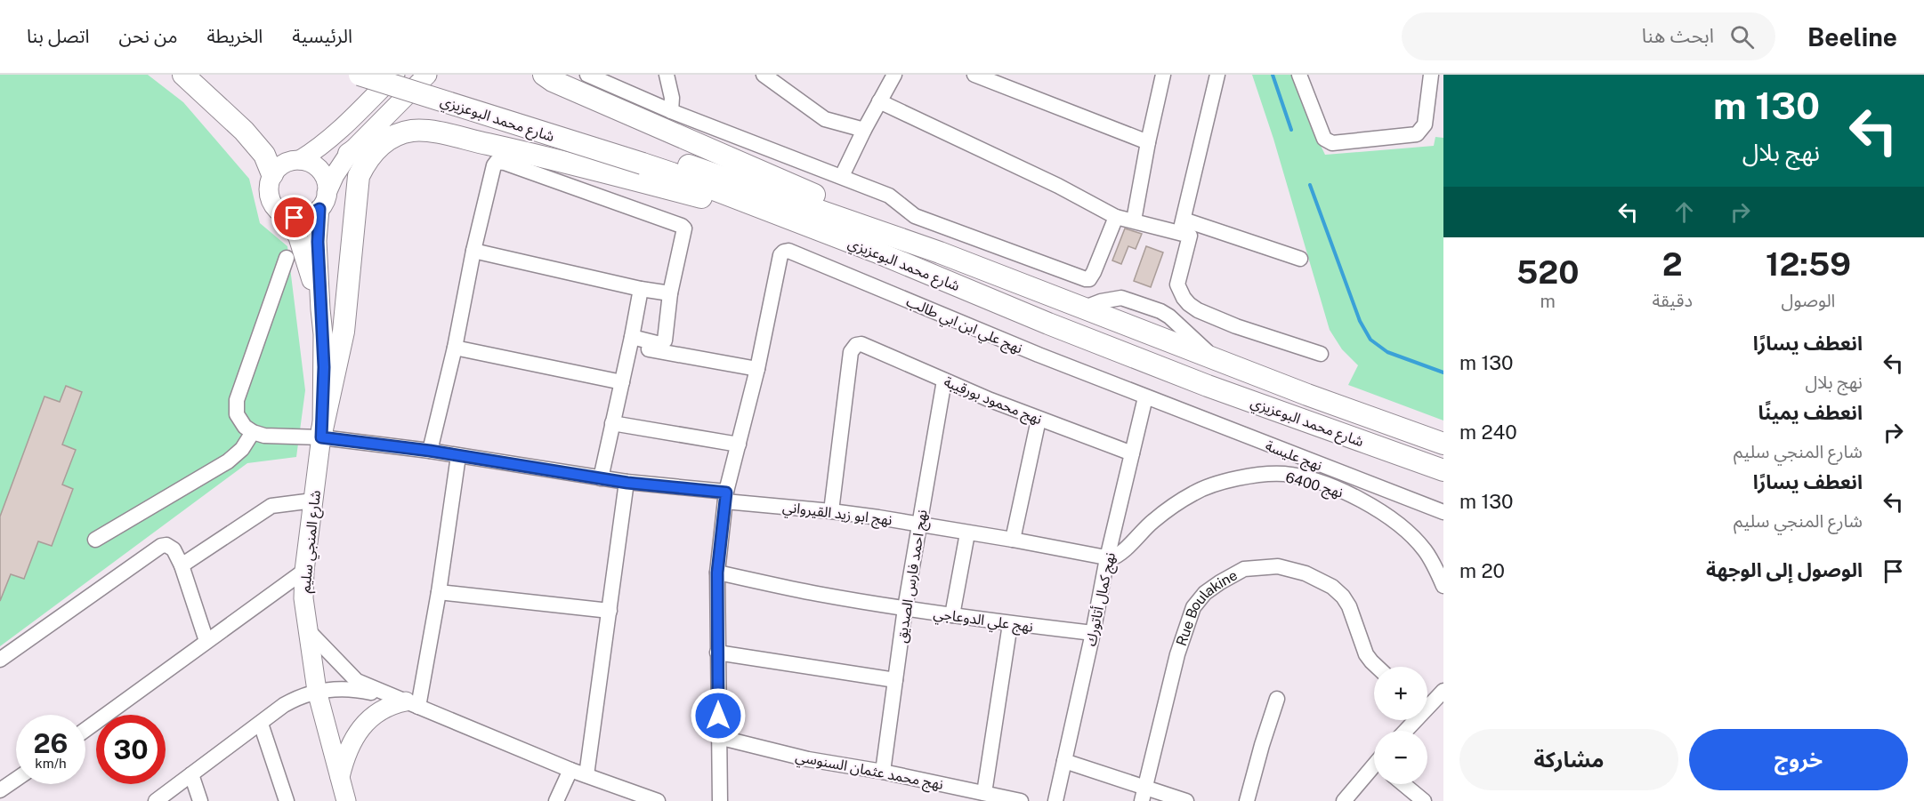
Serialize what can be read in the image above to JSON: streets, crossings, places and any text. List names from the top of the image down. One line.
{"streets":{"highway":["شارع محمد البوعزيزي"],"main road":["شارع المنجي سليم"],"street":["نهج علي ابن ابي طالب","نهج محمود بورقيبة","نهج عليسة","نهج 6400","نهج ابو زيد القيرواني","نهج احمد فارس الصديق","نهج كمال أتاتورك","Rue Boulakine","نهج علي الدوعاجي","نهج محمد عثمان السنوسي"]},"crossings":[["نهج علي ابن ابي طالب","نهج عليسة"],["نهج علي ابن ابي طالب","نهج كمال أتاتورك"],["نهج محمود بورقيبة","نهج ابو زيد القيرواني"],["نهج محمود بورقيبة","نهج احمد فارس الصديق"],["نهج محمود بورقيبة","نهج كمال أتاتورك"],["نهج عليسة","نهج كمال أتاتورك"],["نهج 6400","نهج ابو زيد القيرواني"],["نهج 6400","نهج كمال أتاتورك"],["نهج ابو زيد القيرواني","شارع المنجي سليم"],["نهج ابو زيد القيرواني","نهج احمد فارس الصديق"],["نهج ابو زيد القيرواني","نهج كمال أتاتورك"],["نهج احمد فارس الصديق","نهج علي الدوعاجي"],["نهج احمد فارس الصديق","نهج محمد عثمان السنوسي"],["نهج كمال أتاتورك","نهج علي الدوعاجي"]],"page":{"header":"Beeline","search":"ابحث هنا","nav":["الرئيسية","الخريطة","من نحن","اتصل بنا"],"turn":["130 m","نهج بلال"],"eta":["12:59","الوصول","2","دقيقة","520","m"],"list":[{"name":"انعطف يسارًا","note":"نهج بلال","value":"130 m"},{"name":"انعطف يمينًا","note":"شارع المنجي سليم","value":"240 m"},{"name":"انعطف يسارًا","note":"شارع المنجي سليم","value":"130 m"},{"name":"الوصول إلى الوجهة","value":"20 m"}],"map_buttons":["+","−"],"speed":"26 km/h","limit":"30","buttons":["خروج","مشاركة"]}}
